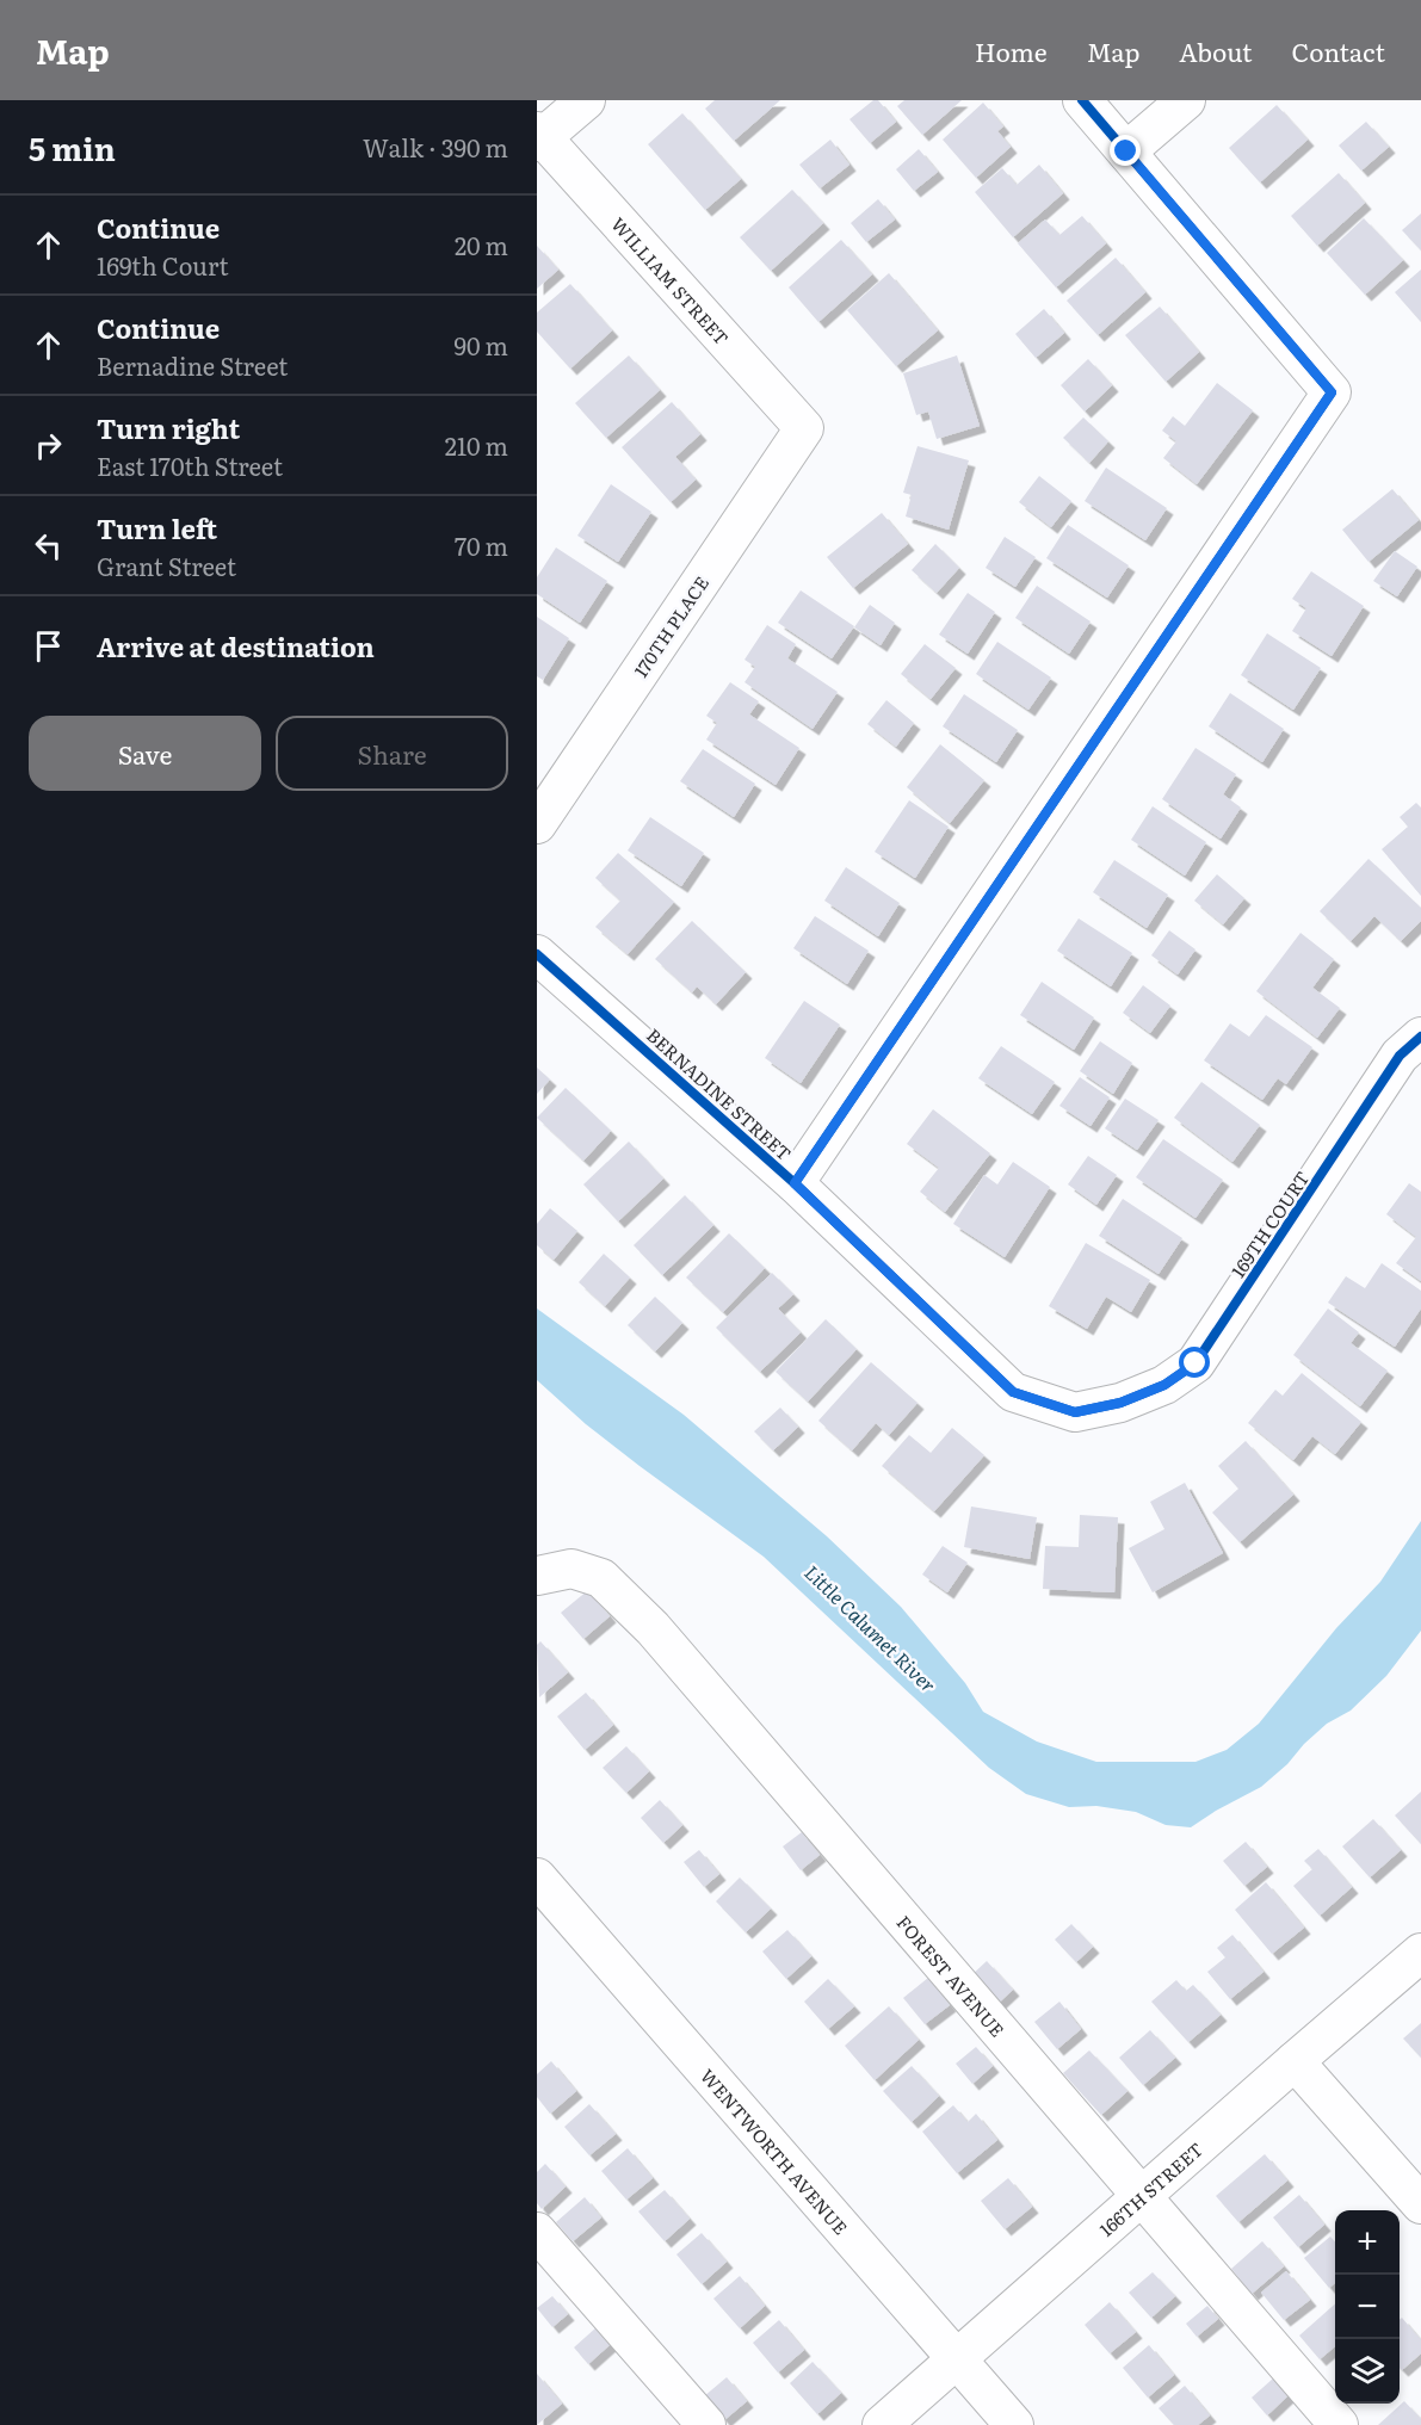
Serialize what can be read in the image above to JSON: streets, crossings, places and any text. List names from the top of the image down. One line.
{"streets":{"street":["WILLIAM STREET","170TH PLACE","BERNADINE STREET","169TH COURT","FOREST AVENUE","WENTWORTH AVENUE","166TH STREET"]},"crossings":[["WILLIAM STREET","170TH PLACE"],["BERNADINE STREET","169TH COURT"],["FOREST AVENUE","166TH STREET"],["WENTWORTH AVENUE","166TH STREET"]],"water":["Little Calumet River"],"page":{"header":"Map","nav":["Home","Map","About","Contact"],"heading":["5 min","Walk · 390 m"],"list":[["Continue","169th Court","20 m"],["Continue","Bernadine Street","90 m"],["Turn right","East 170th Street","210 m"],["Turn left","Grant Street","70 m"],"Arrive at destination"],"buttons":["Save","Share"],"map_buttons":["+","−"]}}
